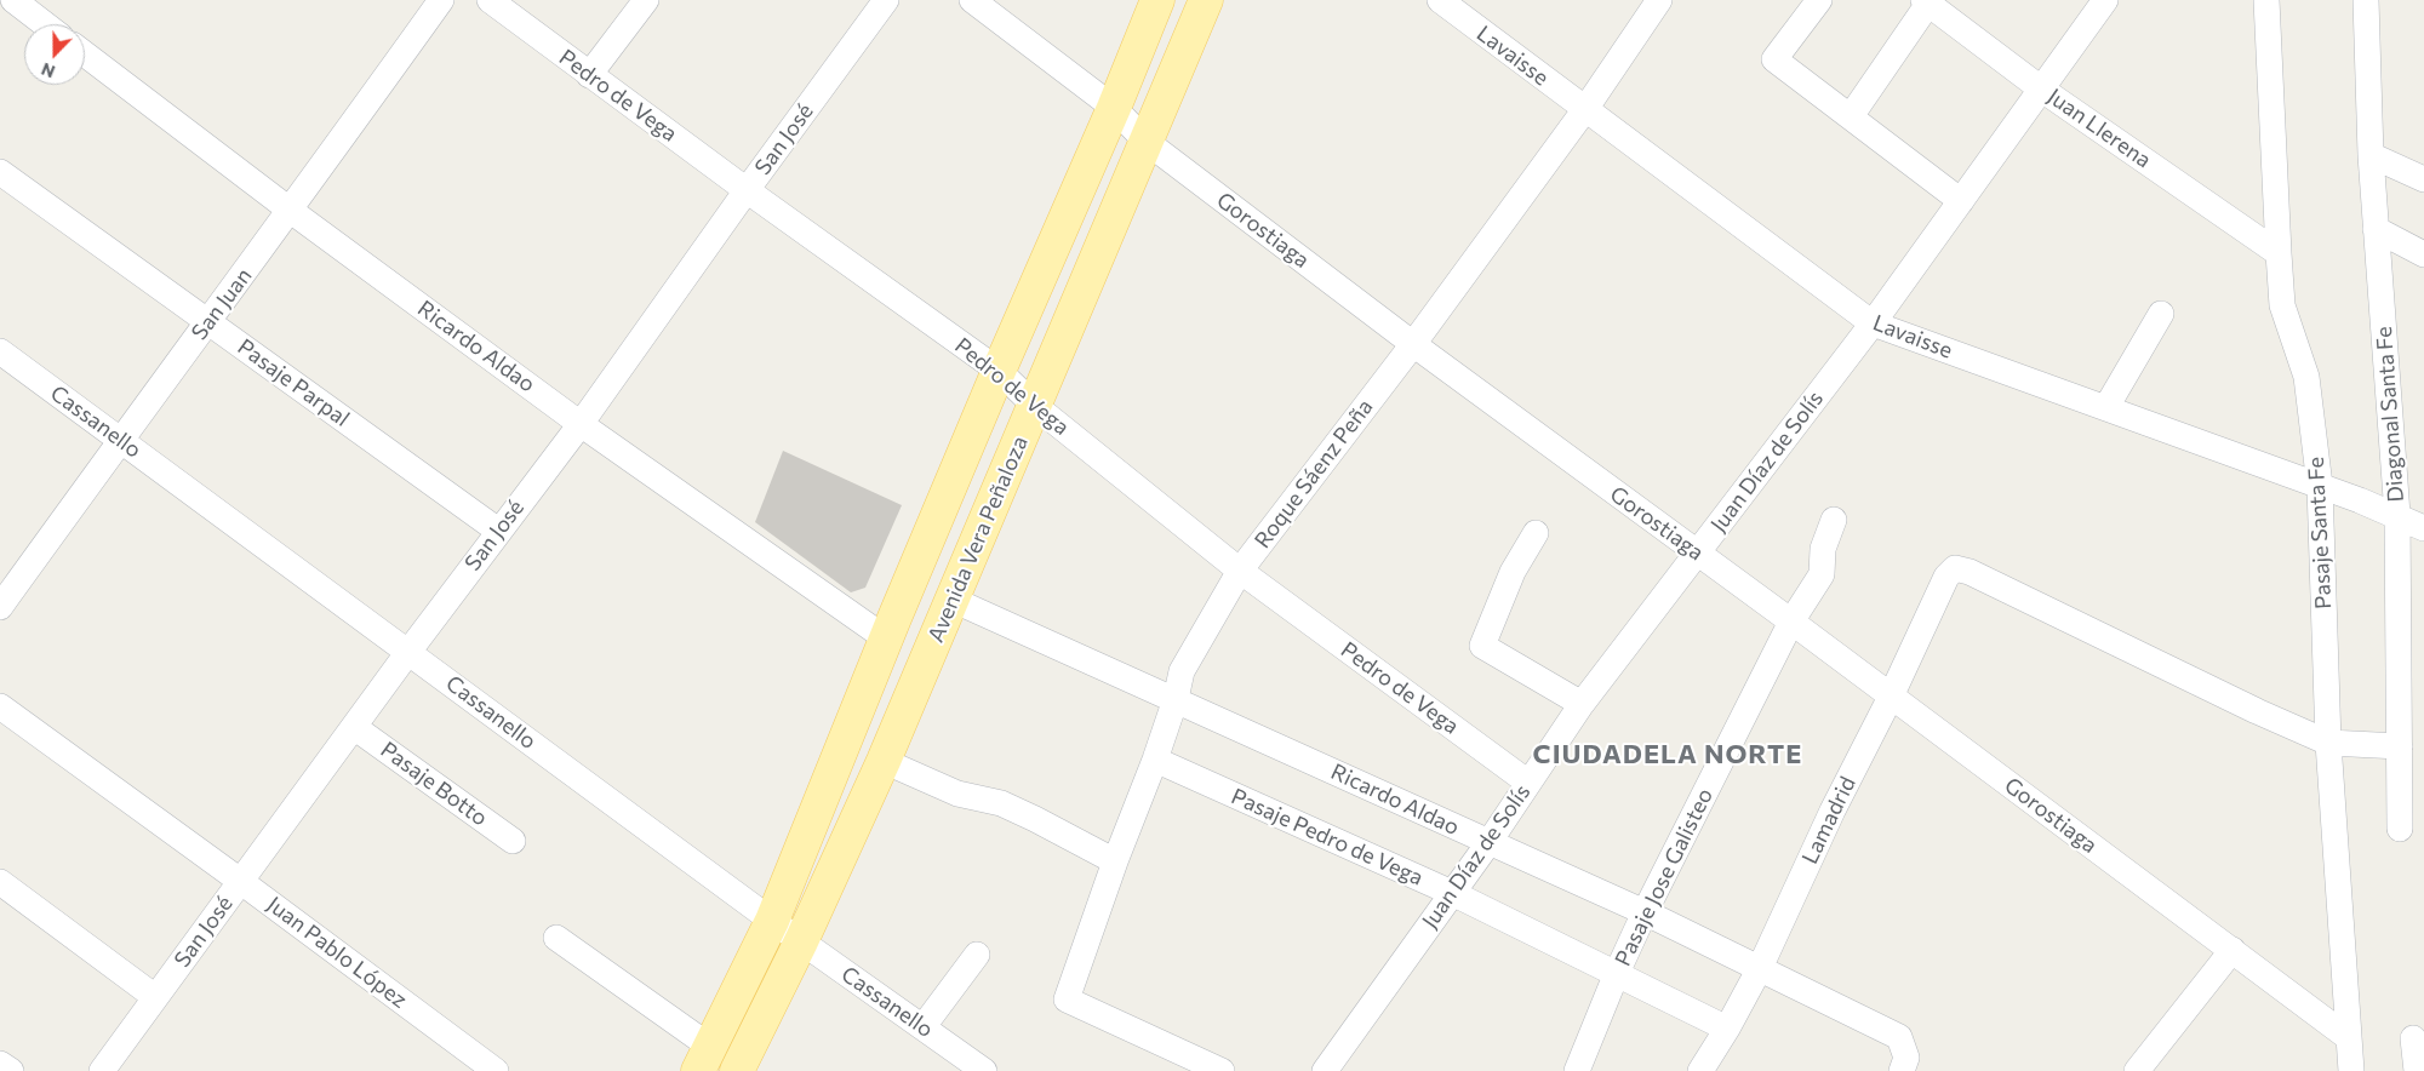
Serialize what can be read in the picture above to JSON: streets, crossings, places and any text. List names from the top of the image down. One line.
{"streets":{"main road":["Avenida Vera Peñaloza"],"street":["Lavaisse","Pedro de Vega","Juan Llerena","San José","Gorostiaga","San Juan","Ricardo Aldao","Pasaje Parpal","Diagonal Santa Fe","Cassanello","Juan Díaz de Solís","Roque Sáenz Peña","Pasaje Santa Fe","Pasaje Botto","Lamadrid","Pasaje Pedro de Vega","Pasaje Jose Galisteo","Juan Pablo López"]},"crossings":[["Lavaisse","Diagonal Santa Fe"],["Lavaisse","Juan Díaz de Solís"],["Lavaisse","Roque Sáenz Peña"],["Lavaisse","Pasaje Santa Fe"],["Pedro de Vega","San José"],["Pedro de Vega","Juan Díaz de Solís"],["Pedro de Vega","Roque Sáenz Peña"],["Pedro de Vega","Avenida Vera Peñaloza"],["Juan Llerena","Juan Díaz de Solís"],["Juan Llerena","Pasaje Santa Fe"],["San José","Ricardo Aldao"],["San José","Pasaje Parpal"],["San José","Cassanello"],["San José","Pasaje Botto"],["San José","Juan Pablo López"],["Gorostiaga","Juan Díaz de Solís"],["Gorostiaga","Roque Sáenz Peña"],["Gorostiaga","Pasaje Santa Fe"],["Gorostiaga","Avenida Vera Peñaloza"],["Gorostiaga","Lamadrid"],["Gorostiaga","Pasaje Jose Galisteo"],["San Juan","Ricardo Aldao"],["San Juan","Pasaje Parpal"],["San Juan","Cassanello"],["Ricardo Aldao","Juan Díaz de Solís"],["Ricardo Aldao","Roque Sáenz Peña"],["Ricardo Aldao","Avenida Vera Peñaloza"],["Ricardo Aldao","Lamadrid"],["Ricardo Aldao","Pasaje Jose Galisteo"],["Cassanello","Avenida Vera Peñaloza"],["Juan Díaz de Solís","Pasaje Pedro de Vega"],["Roque Sáenz Peña","Pasaje Pedro de Vega"],["Pasaje Santa Fe","Lamadrid"],["Lamadrid","Pasaje Pedro de Vega"],["Pasaje Pedro de Vega","Pasaje Jose Galisteo"]],"districts":["CIUDADELA NORTE"],"north":"bottom"}
